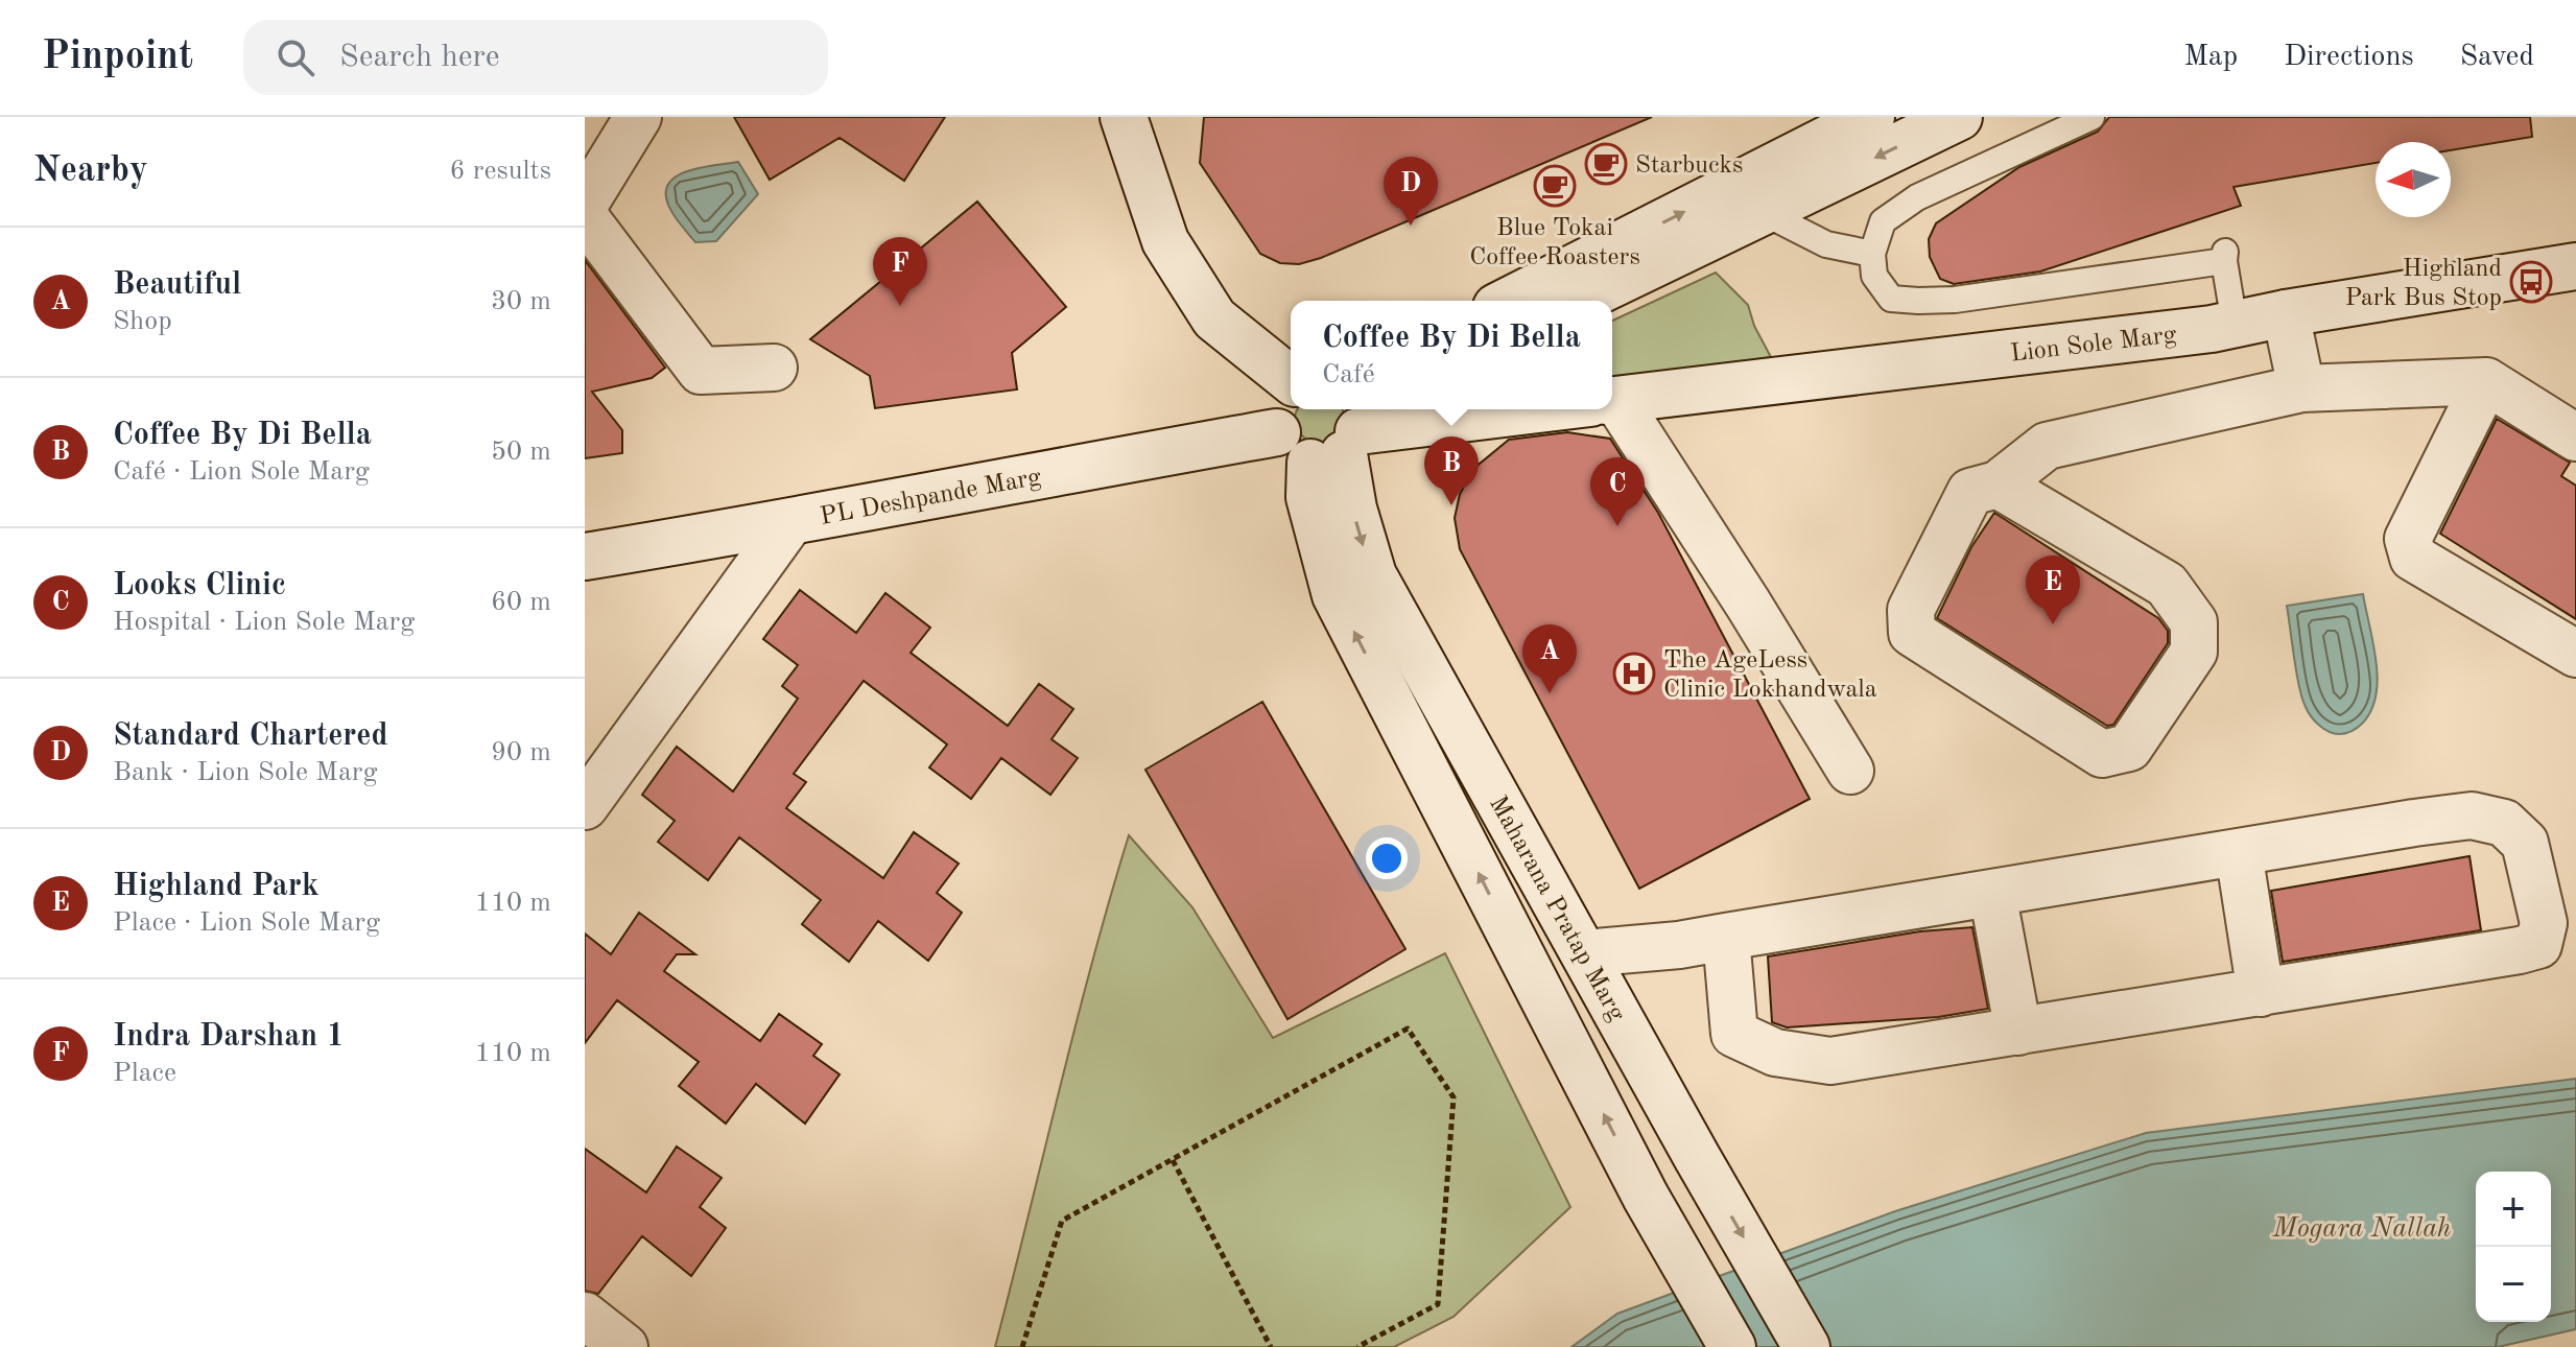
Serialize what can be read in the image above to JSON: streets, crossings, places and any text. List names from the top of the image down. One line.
{"streets":{"street":["Lion Sole Marg","PL Deshpande Marg","Maharana Pratap Marg"]},"crossings":[["Lion Sole Marg","Maharana Pratap Marg"]],"water":["Mogara Nallah"],"places":{"cafe":["Starbucks","Blue Tokai Coffee Roasters"],"bus stop":["Highland Park Bus Stop"],"hospital":["The AgeLess Clinic Lokhandwala"]},"north":"left","page":{"header":"Pinpoint","search":"Search here","nav":["Map","Directions","Saved"],"heading":["Nearby","6 results"],"pins":["D","F","B","C","E","A"],"list":[{"mark":"A","name":"Beautiful","note":"Shop","value":"30 m"},{"mark":"B","name":"Coffee By Di Bella","note":"Café · Lion Sole Marg","value":"50 m"},{"mark":"C","name":"Looks Clinic","note":"Hospital · Lion Sole Marg","value":"60 m"},{"mark":"D","name":"Standard Chartered","note":"Bank · Lion Sole Marg","value":"90 m"},{"mark":"E","name":"Highland Park","note":"Place · Lion Sole Marg","value":"110 m"},{"mark":"F","name":"Indra Darshan 1","note":"Place","value":"110 m"}],"popup":["Coffee By Di Bella","Café"],"map_buttons":["+","−"]}}
